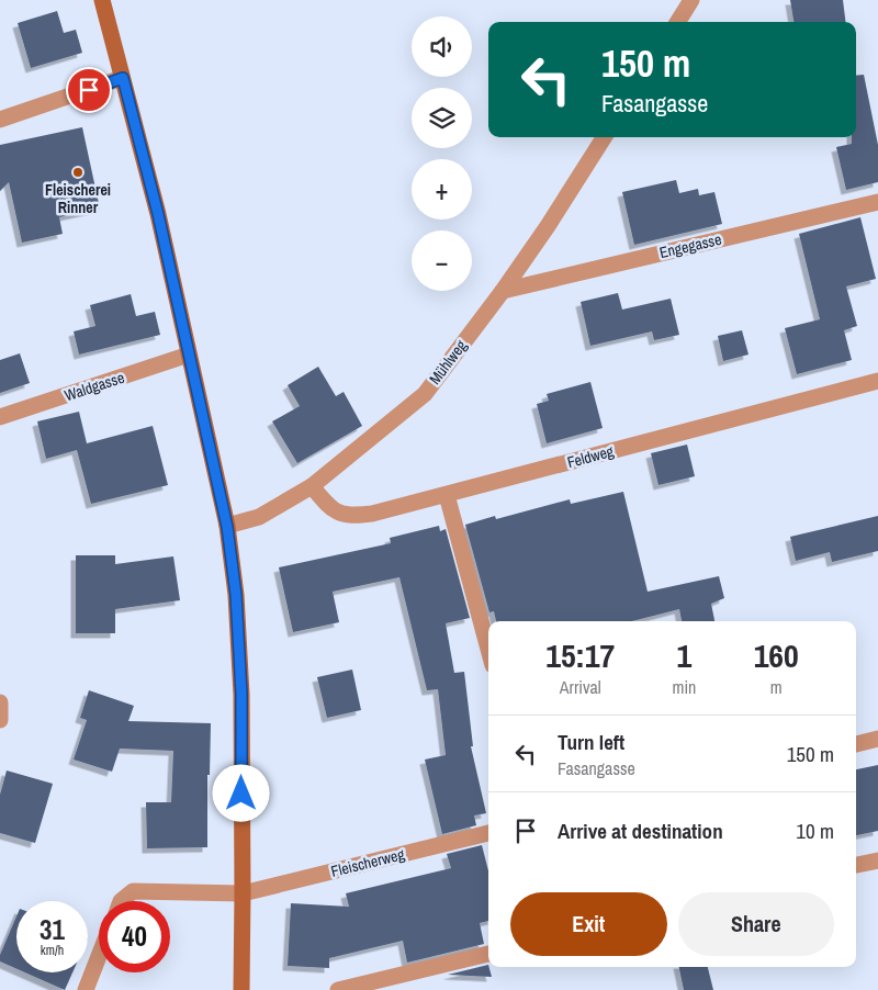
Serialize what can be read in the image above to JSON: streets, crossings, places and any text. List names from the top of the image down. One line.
{"streets":{"street":["Engegasse","Mühlweg","Waldgasse","Feldweg","Fleischerweg"]},"crossings":[["Engegasse","Mühlweg"],["Mühlweg","Feldweg"]],"places":["Fleischerei Rinner"],"page":{"map_buttons":["+","−"],"turn":["150 m","Fasangasse"],"eta":["15:17","Arrival","1","min","160","m"],"list":[{"name":"Turn left","note":"Fasangasse","value":"150 m"},{"name":"Arrive at destination","value":"10 m"}],"buttons":["Exit","Share"],"speed":"31 km/h","limit":"40"}}
